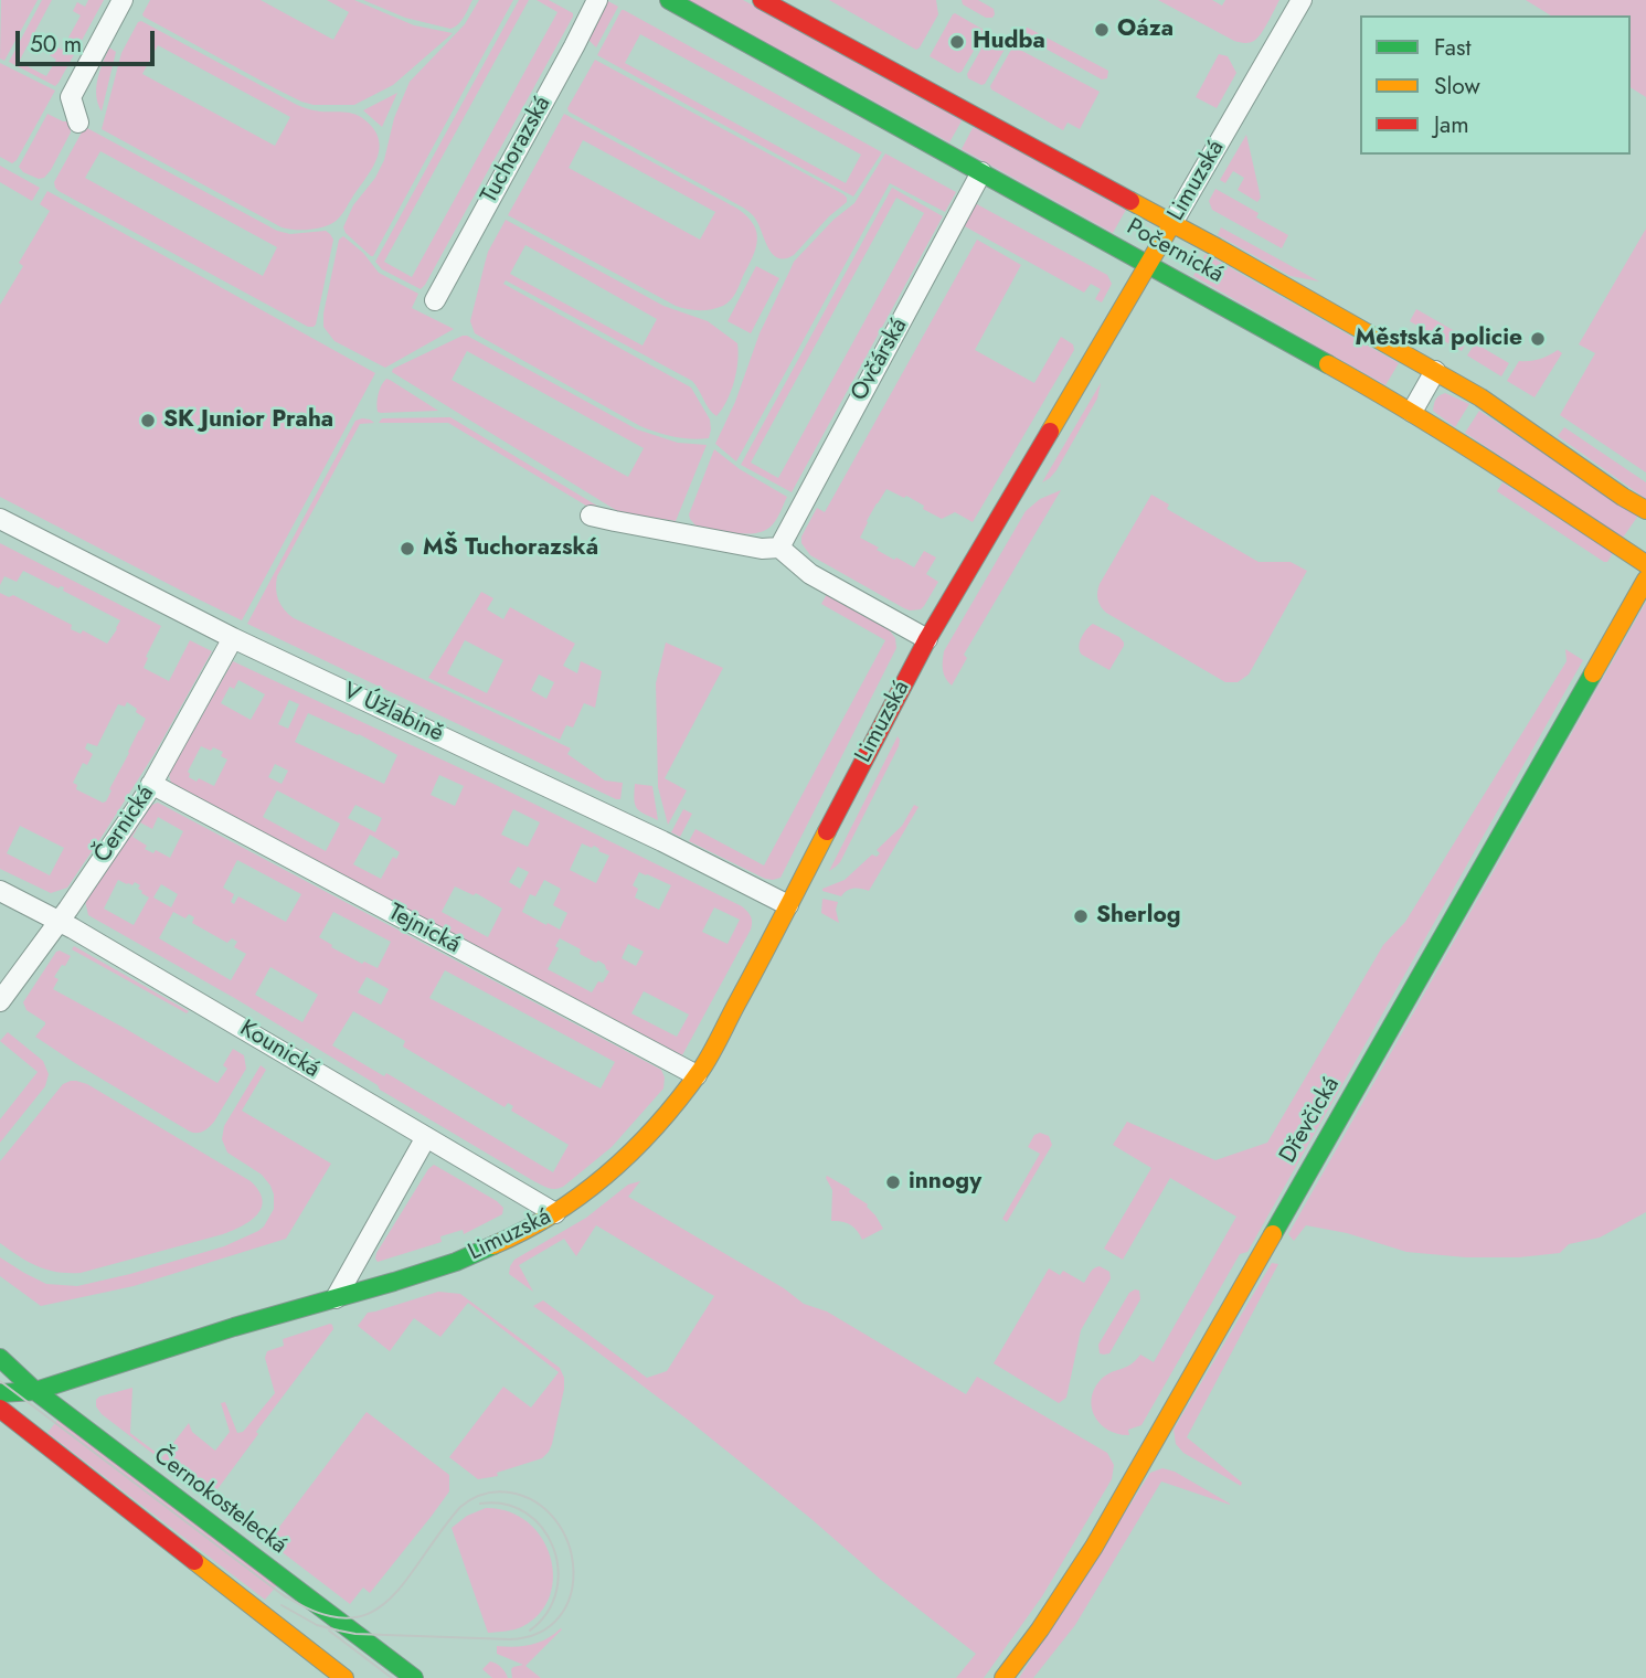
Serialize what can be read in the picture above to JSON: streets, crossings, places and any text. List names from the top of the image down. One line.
{"streets":{"street":["Tuchorazská","Limuzská","Počernická","Ovčárská","V Úžlabině","Černická","Tejnická","Kounická","Dřevčická","Černokostelecká"]},"crossings":[["Limuzská","Počernická"],["Limuzská","V Úžlabině"],["Limuzská","Tejnická"],["Limuzská","Kounická"],["Limuzská","Černokostelecká"],["Počernická","Ovčárská"],["V Úžlabině","Černická"],["Černická","Tejnická"],["Černická","Kounická"]],"places":["Oáza","Hudba","Městská policie","SK Junior Praha","MŠ Tuchorazská","Sherlog","innogy"],"legend":["Fast","Slow","Jam"],"scale_bar":"50 m"}
